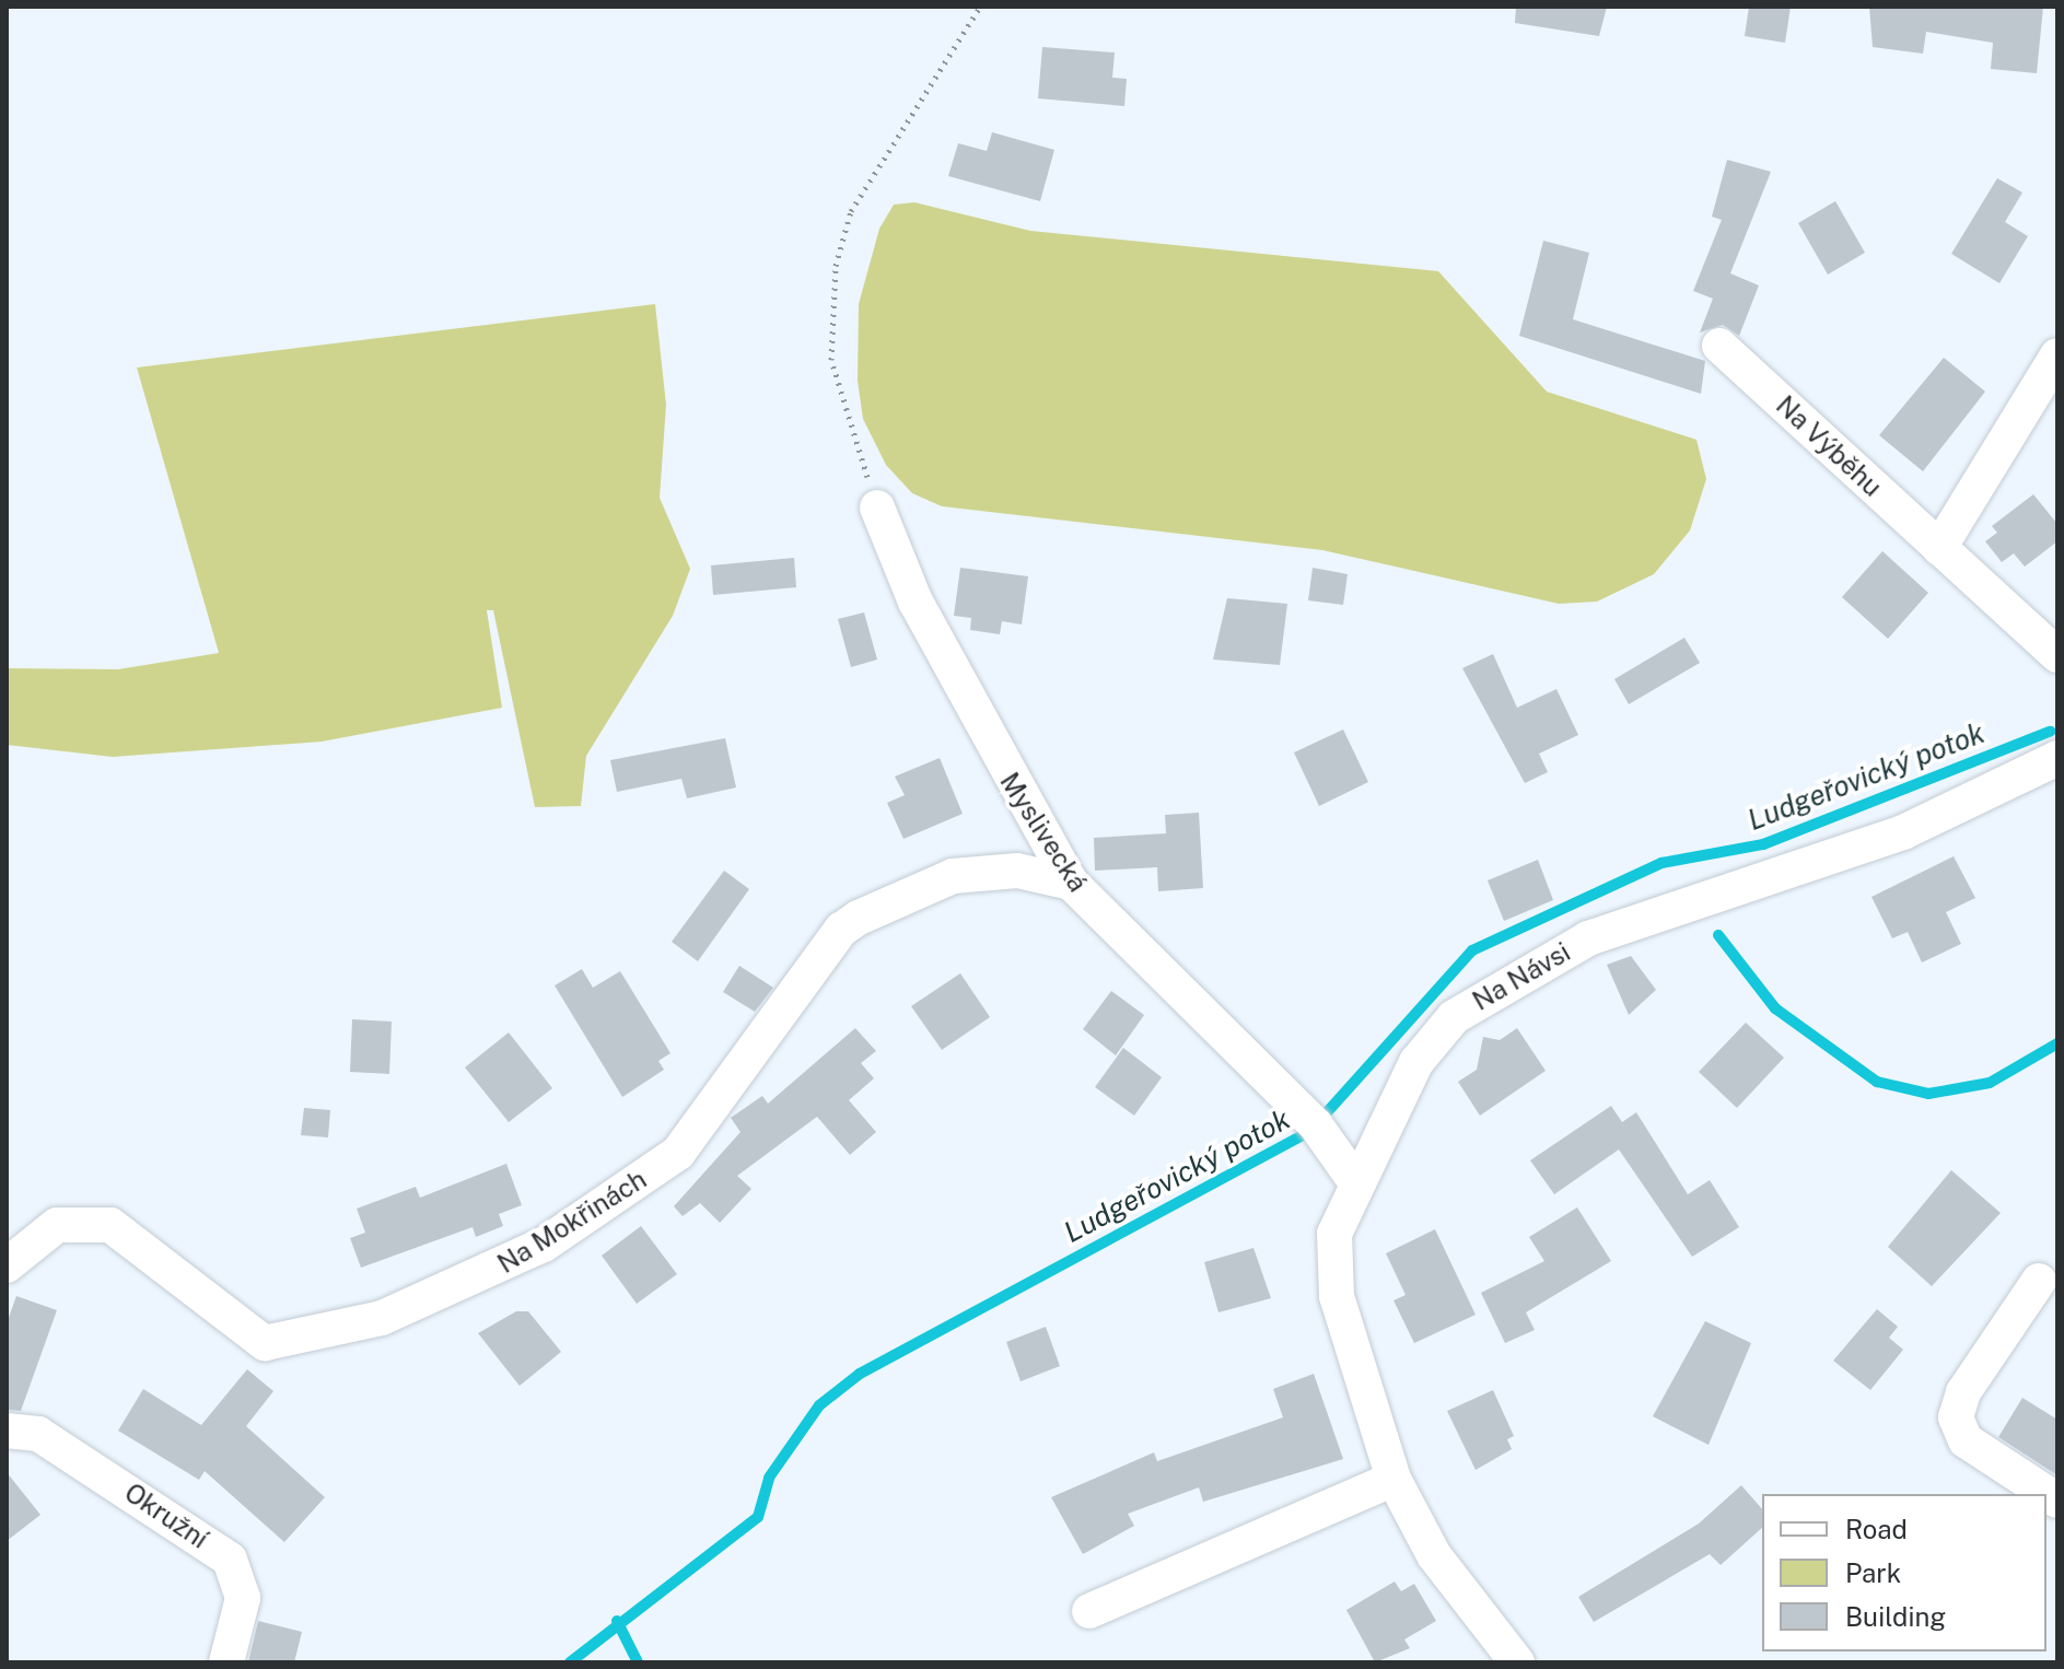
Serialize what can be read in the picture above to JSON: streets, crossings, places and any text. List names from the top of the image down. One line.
{"streets":{"street":["Na Výběhu","Myslivecká","Na Návsi","Na Mokřinách","Okružní"]},"crossings":[["Myslivecká","Na Návsi"],["Myslivecká","Na Mokřinách"]],"water":["Ludgeřovický potok"],"legend":["Road","Park","Building"]}
